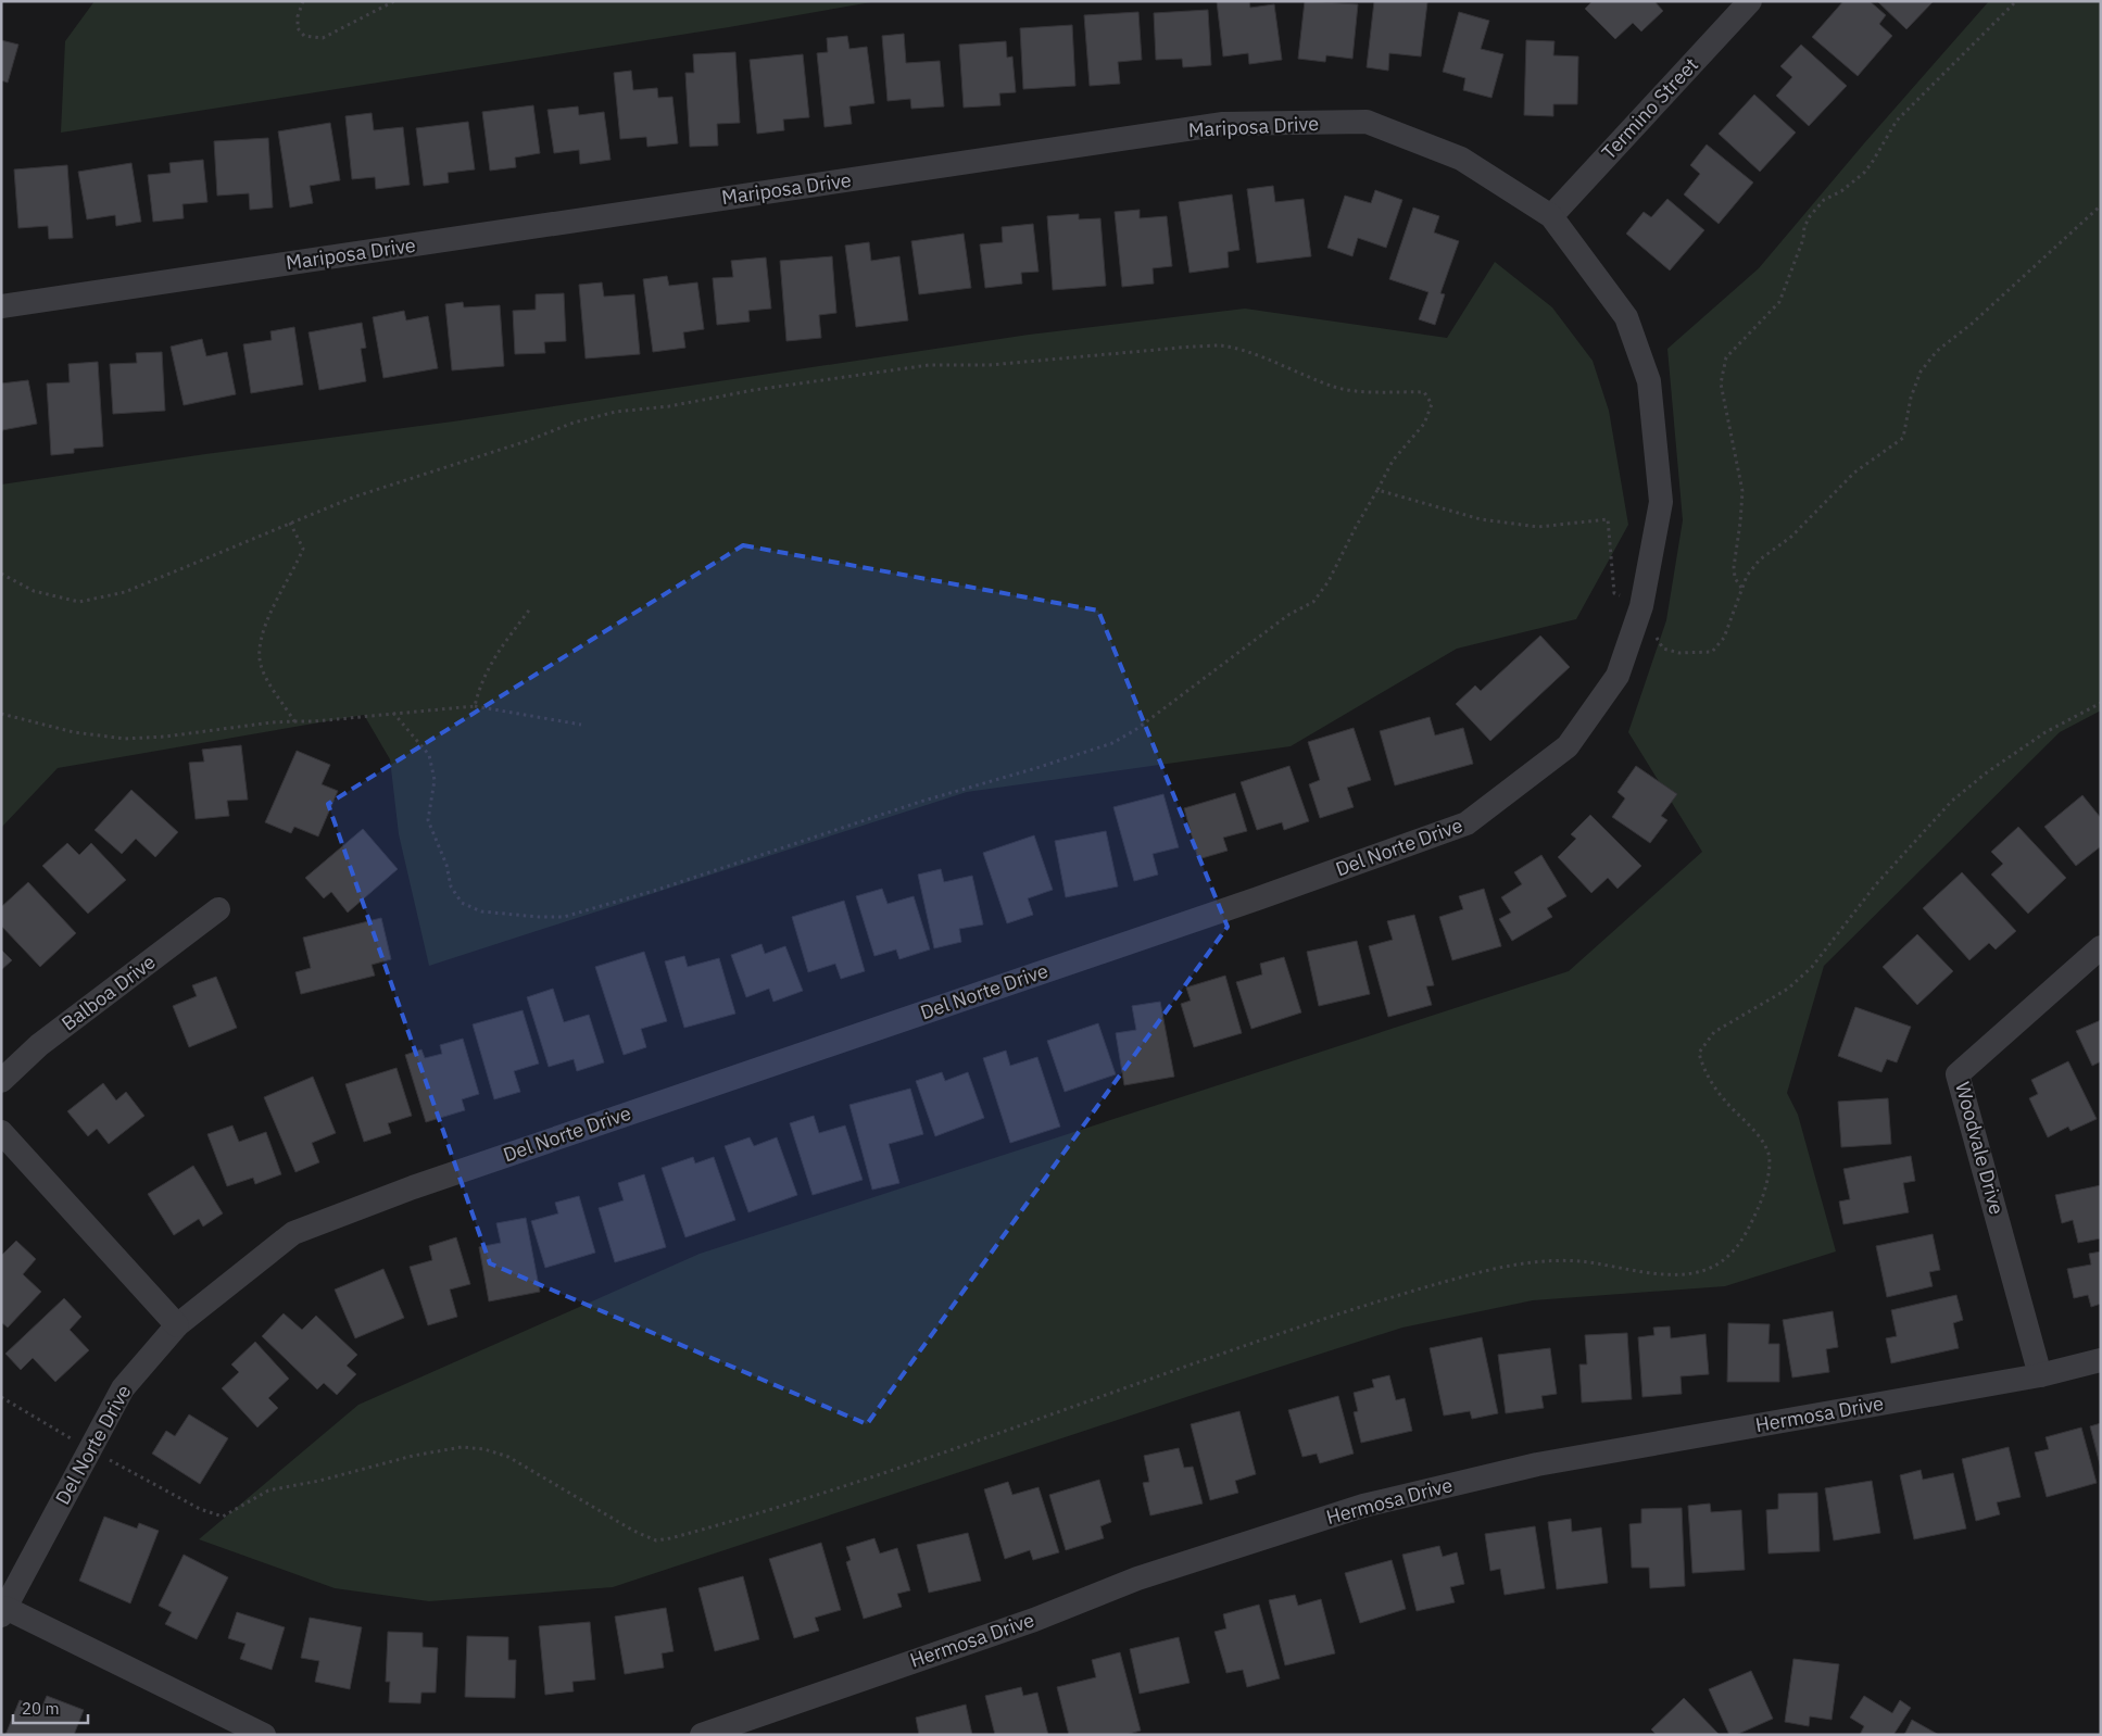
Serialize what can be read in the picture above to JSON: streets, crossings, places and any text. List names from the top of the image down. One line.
{"streets":{"street":["Termino Street","Mariposa Drive","Del Norte Drive","Balboa Drive","Woodvale Drive","Hermosa Drive"]},"crossings":[["Termino Street","Mariposa Drive"],["Termino Street","Del Norte Drive"],["Mariposa Drive","Del Norte Drive"],["Woodvale Drive","Hermosa Drive"]],"scale_bar":"20 m"}
